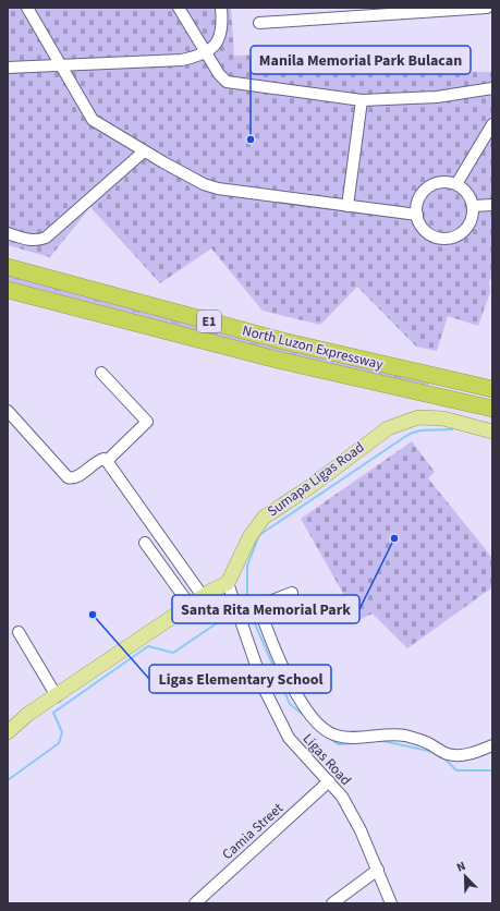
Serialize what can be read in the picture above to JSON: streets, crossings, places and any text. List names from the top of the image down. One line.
{"streets":{"highway":["E1","North Luzon Expressway"],"main road":["Sumapa Ligas Road"],"street":["Ligas Road","Camia Street"]},"crossings":[["Sumapa Ligas Road","Ligas Road"],["Ligas Road","Camia Street"]],"places":["Manila Memorial Park Bulacan","Santa Rita Memorial Park","Ligas Elementary School"],"north":"top left"}
